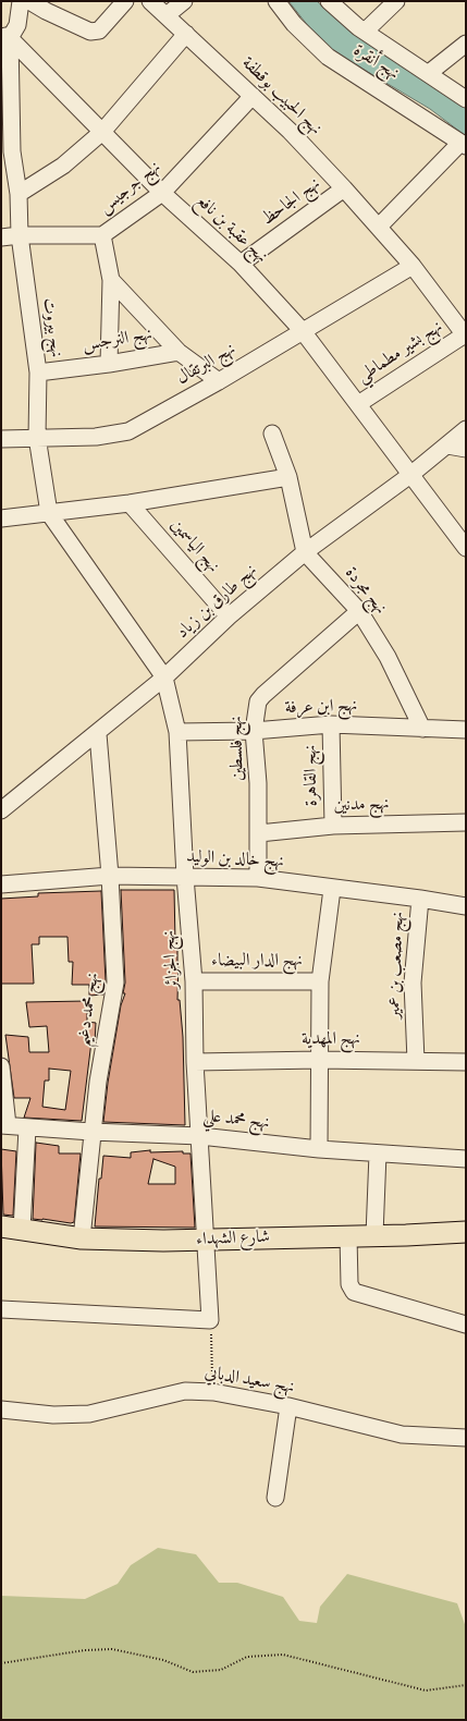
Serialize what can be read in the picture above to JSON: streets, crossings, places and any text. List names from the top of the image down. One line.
{"streets":{"main road":["شارع الشهداء"],"street":["نهج أنقرة","نهج الحبيب بوقطفة","نهج جرجيس","نهج الجاحظ","نهج عقبة بن نافع","نهج بيروت","نهج النرجس","نهج بشير مطماطي","نهج البرتقال","نهج الياسمين","نهج مجردة","نهج طارق بن زياد","نهج ابن عرفة","نهج فلسطين","نهج القاهرة","نهج مدنين","نهج خالد بن الوليد","نهج الجزائر","نهج الدار البيضاء","نهج مصعب بن عمير","نهج محمد دغيم","نهج المهدية","نهج محمد علي","نهج سعيد الدبابي"]},"crossings":[["نهج الحبيب بوقطفة","نهج جرجيس"],["نهج الحبيب بوقطفة","نهج الجاحظ"],["نهج الحبيب بوقطفة","نهج بشير مطماطي"],["نهج الحبيب بوقطفة","نهج البرتقال"],["نهج جرجيس","نهج عقبة بن نافع"],["نهج جرجيس","نهج بيروت"],["نهج الجاحظ","نهج عقبة بن نافع"],["نهج عقبة بن نافع","نهج بيروت"],["نهج عقبة بن نافع","نهج بشير مطماطي"],["نهج عقبة بن نافع","نهج البرتقال"],["نهج عقبة بن نافع","نهج طارق بن زياد"],["نهج بيروت","نهج النرجس"],["نهج بيروت","نهج البرتقال"],["نهج بيروت","نهج طارق بن زياد"],["نهج بيروت","نهج الجزائر"],["نهج الياسمين","نهج طارق بن زياد"],["نهج مجردة","نهج طارق بن زياد"],["نهج مجردة","نهج ابن عرفة"],["نهج مجردة","نهج فلسطين"],["نهج طارق بن زياد","نهج الجزائر"],["نهج طارق بن زياد","نهج محمد دغيم"],["نهج ابن عرفة","نهج فلسطين"],["نهج ابن عرفة","نهج القاهرة"],["نهج ابن عرفة","نهج الجزائر"],["نهج فلسطين","نهج مدنين"],["نهج فلسطين","نهج خالد بن الوليد"],["نهج القاهرة","نهج مدنين"],["نهج خالد بن الوليد","نهج الجزائر"],["نهج خالد بن الوليد","نهج مصعب بن عمير"],["نهج خالد بن الوليد","نهج محمد دغيم"],["نهج الجزائر","نهج الدار البيضاء"],["نهج الجزائر","نهج المهدية"],["نهج الجزائر","نهج محمد علي"],["نهج الجزائر","شارع الشهداء"],["نهج مصعب بن عمير","نهج المهدية"],["نهج محمد دغيم","نهج محمد علي"],["نهج محمد دغيم","شارع الشهداء"]]}
